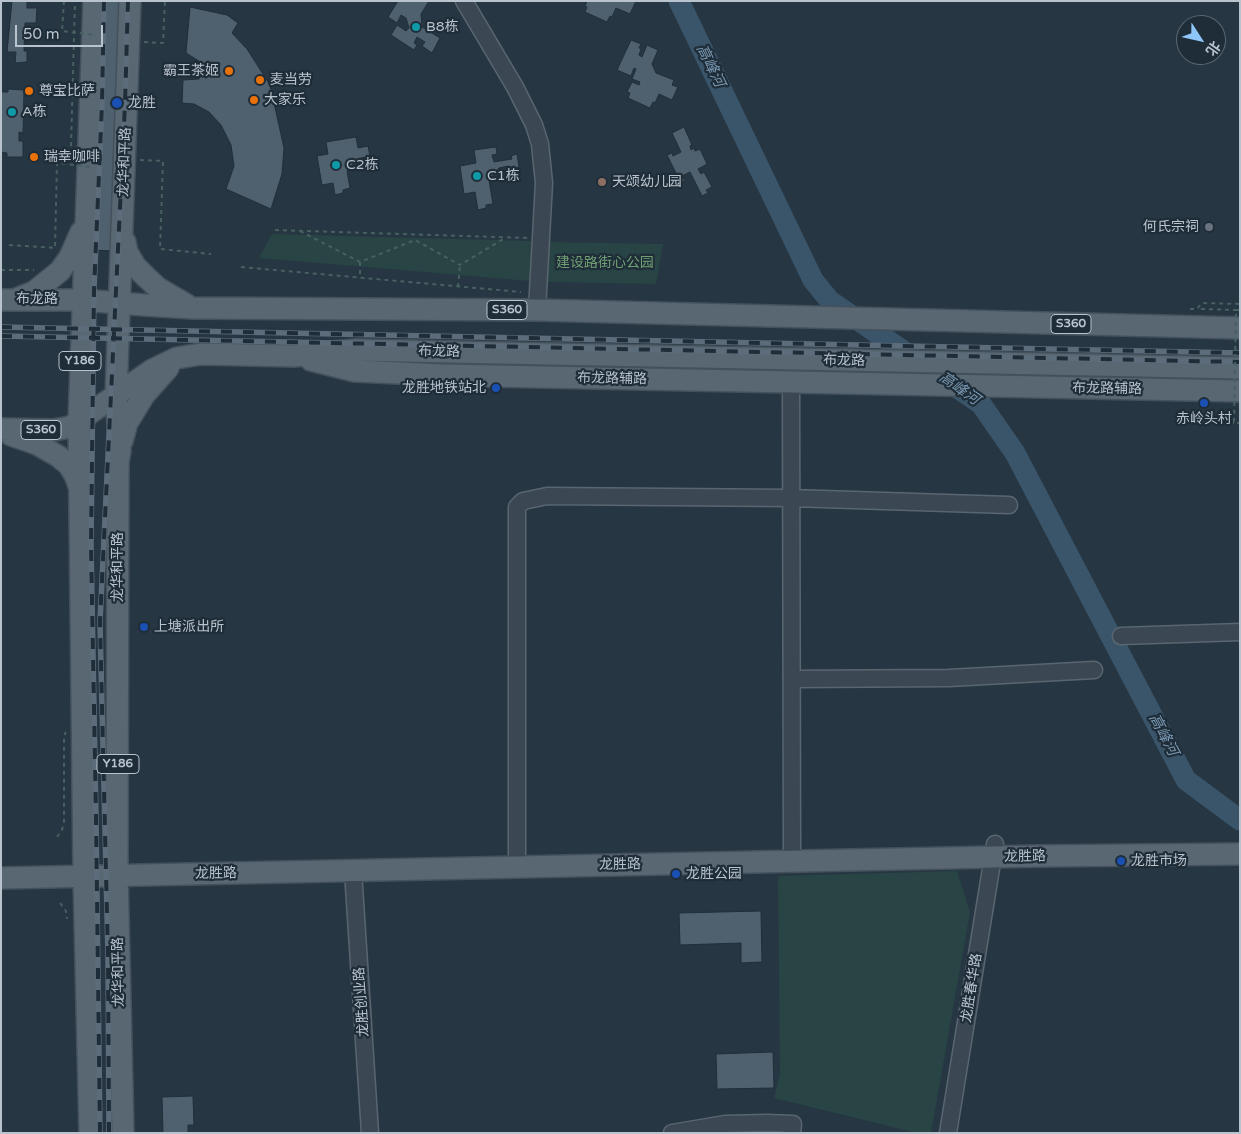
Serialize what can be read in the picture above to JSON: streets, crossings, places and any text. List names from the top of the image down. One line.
{"streets":{"main road":["龙华和平路","布龙路","S360","Y186","布龙路辅路","龙胜路"],"street":["龙胜春华路","龙胜创业路"]},"crossings":[["龙华和平路","布龙路"],["龙华和平路","龙胜路"],["布龙路","Y186"],["布龙路","布龙路辅路"],["Y186","龙胜路"],["龙胜路","龙胜春华路"],["龙胜路","龙胜创业路"]],"water":["高峰河"],"parks":["建设路街心公园"],"places":["B8栋","霸王茶姬","麦当劳","尊宝比萨","大家乐","龙胜","A栋","瑞幸咖啡","C2栋","C1栋","天颂幼儿园","何氏宗祠","龙胜地铁站北","赤岭头村","上塘派出所","龙胜市场","龙胜公园"],"scale_bar":"50 m","north":"bottom right"}
